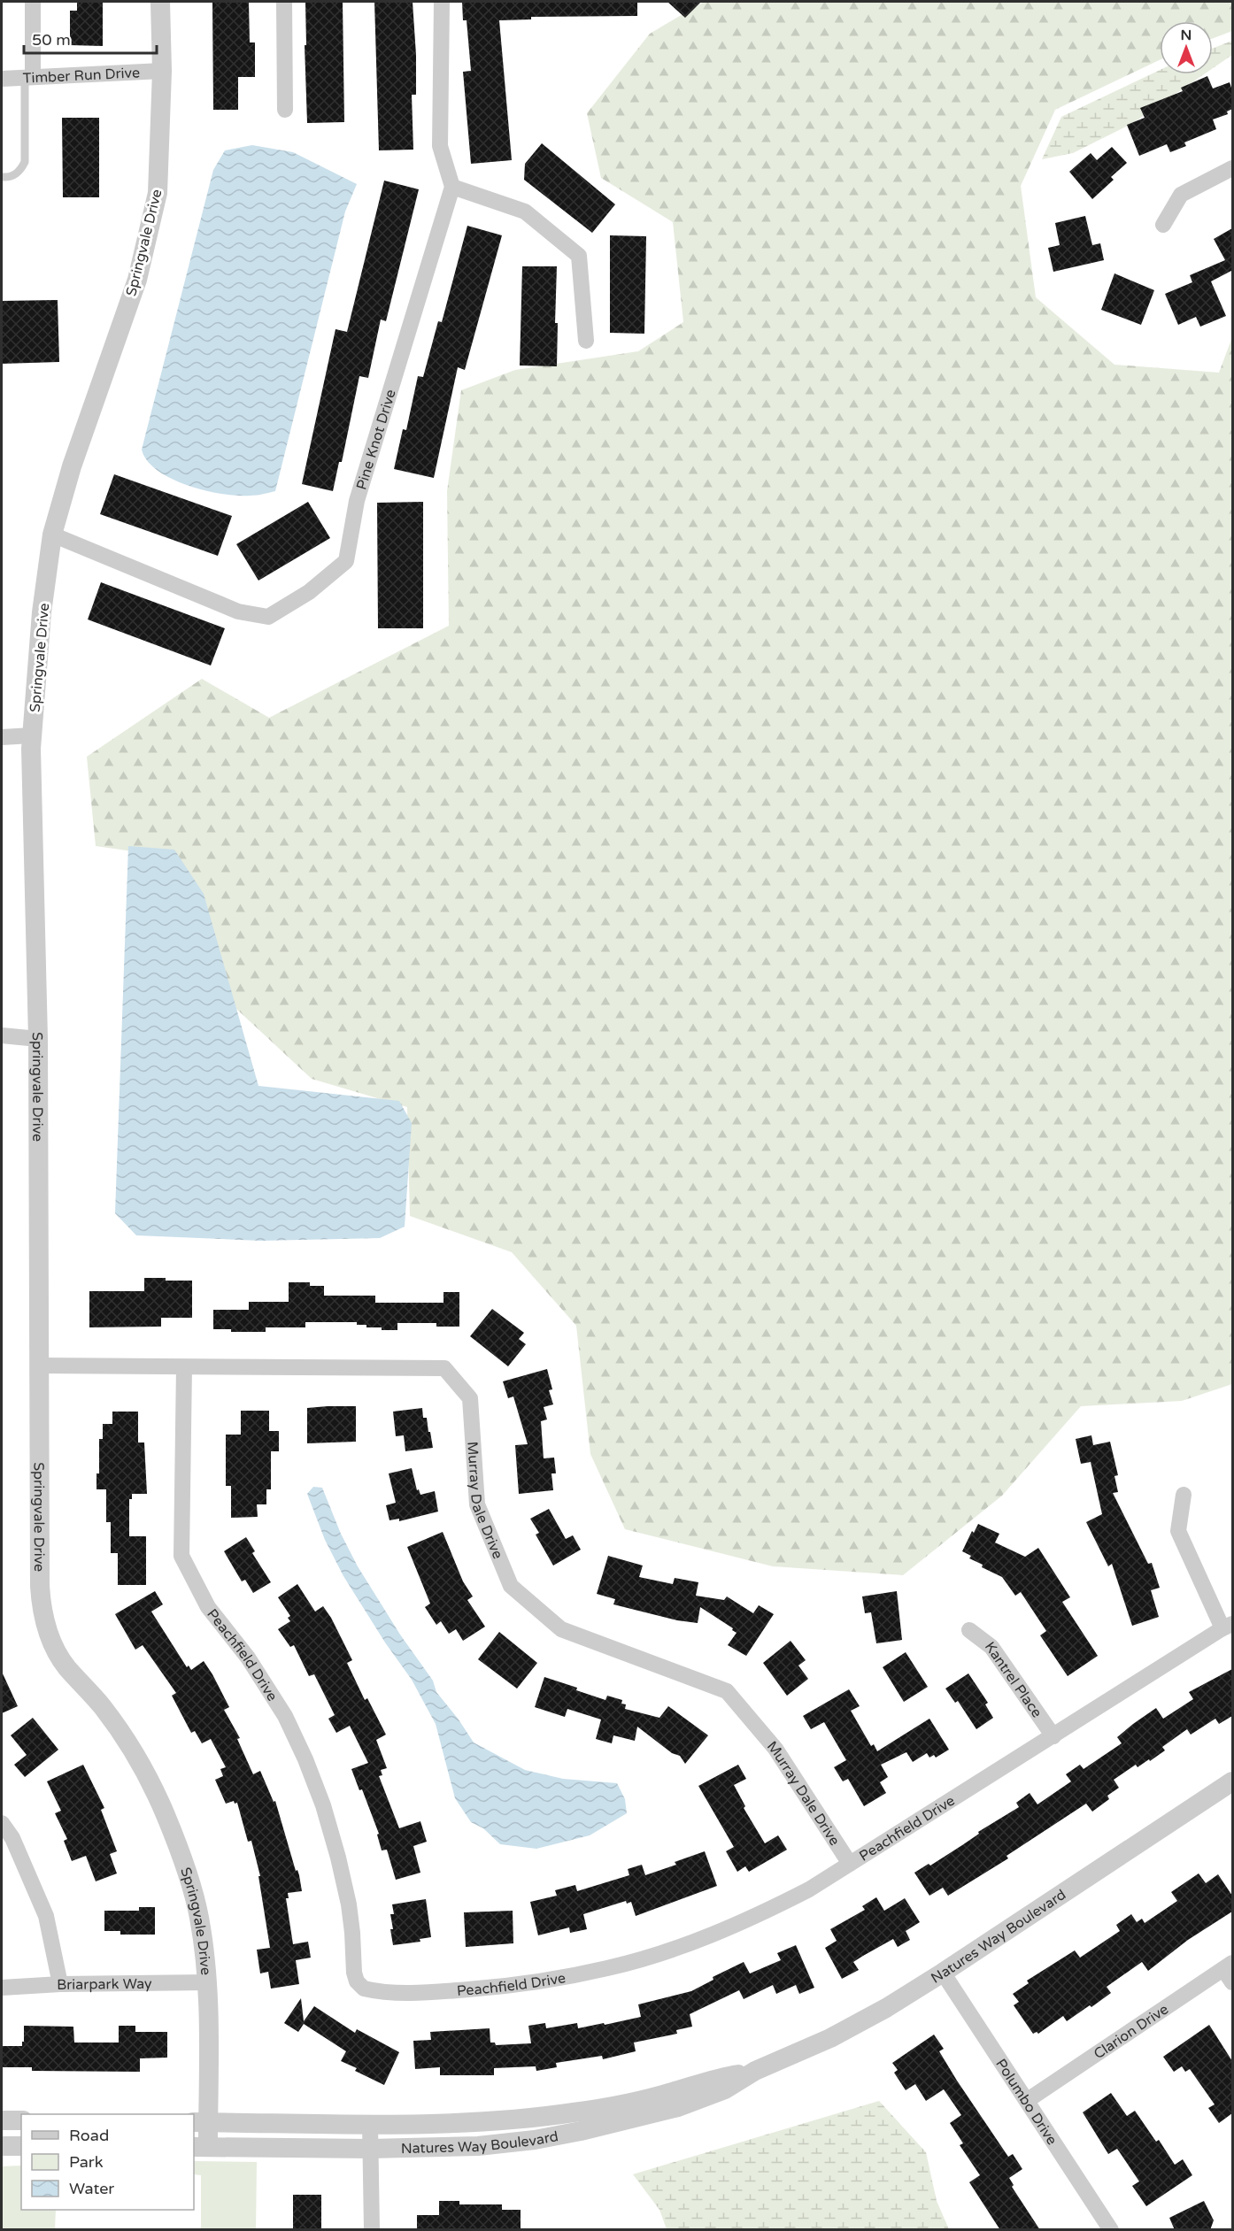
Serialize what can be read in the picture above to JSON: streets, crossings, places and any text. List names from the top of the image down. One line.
{"streets":{"street":["Timber Run Drive","Springvale Drive","Pine Knot Drive","Murray Dale Drive","Peachfield Drive","Kantrel Place","Natures Way Boulevard","Briarpark Way","Clarion Drive","Polumbo Drive"]},"crossings":[["Timber Run Drive","Springvale Drive"],["Springvale Drive","Pine Knot Drive"],["Springvale Drive","Murray Dale Drive"],["Springvale Drive","Natures Way Boulevard"],["Springvale Drive","Briarpark Way"],["Murray Dale Drive","Peachfield Drive"],["Peachfield Drive","Kantrel Place"],["Natures Way Boulevard","Polumbo Drive"],["Clarion Drive","Polumbo Drive"]],"legend":["Road","Park","Water"],"scale_bar":"50 m","north":"top"}
